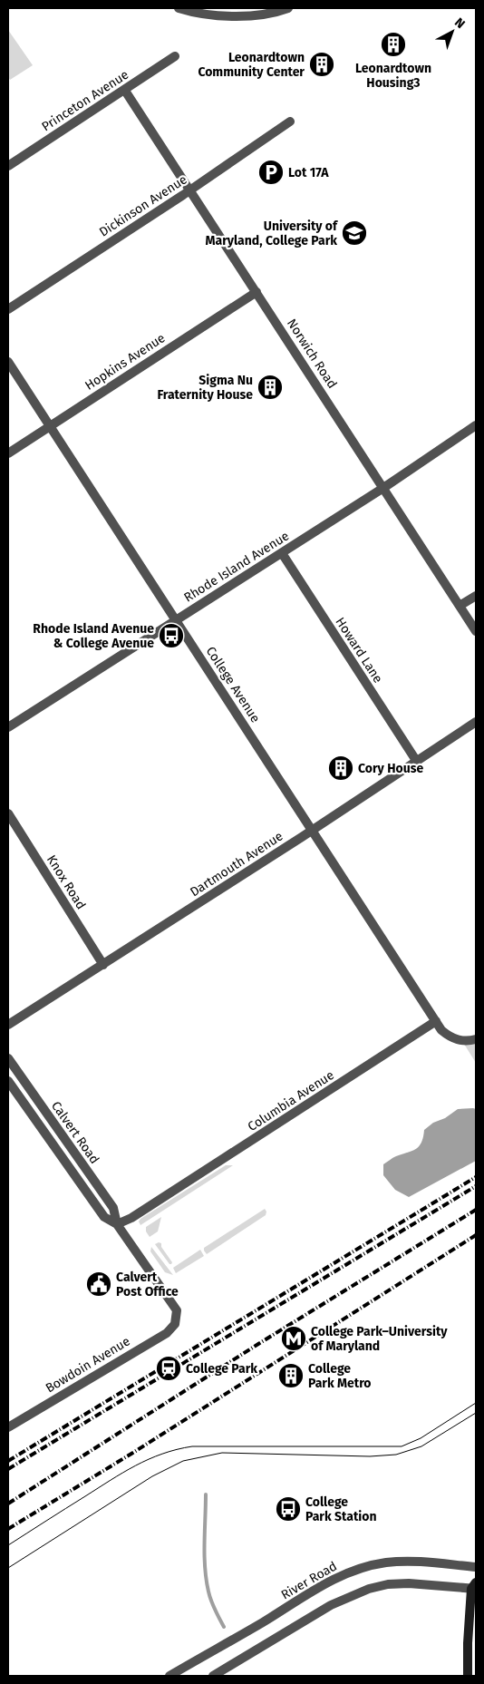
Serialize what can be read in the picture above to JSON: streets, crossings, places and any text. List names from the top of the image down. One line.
{"streets":{"street":["Princeton Avenue","Dickinson Avenue","Norwich Road","Hopkins Avenue","Rhode Island Avenue","Howard Lane","College Avenue","Dartmouth Avenue","Knox Road","Columbia Avenue","Calvert Road","Bowdoin Avenue","River Road"]},"crossings":[["Princeton Avenue","Norwich Road"],["Dickinson Avenue","Norwich Road"],["Norwich Road","Hopkins Avenue"],["Norwich Road","Rhode Island Avenue"],["Hopkins Avenue","College Avenue"],["Rhode Island Avenue","Howard Lane"],["Rhode Island Avenue","College Avenue"],["Howard Lane","Dartmouth Avenue"],["College Avenue","Dartmouth Avenue"],["College Avenue","Columbia Avenue"],["Dartmouth Avenue","Knox Road"],["Columbia Avenue","Calvert Road"],["Calvert Road","Bowdoin Avenue"]],"places":{"building":["Leonardtown Housing3","Leonardtown Community Center","Sigma Nu Fraternity House","Cory House","College Park Metro"],"parking":["Lot 17A"],"school or university":["University of Maryland, College Park"],"bus stop":["Rhode Island Avenue & College Avenue","College Park Station"],"public building":["Calvert Post Office"],"metro station":["College Park–University of Maryland"],"station":["College Park"]},"north":"top right"}
